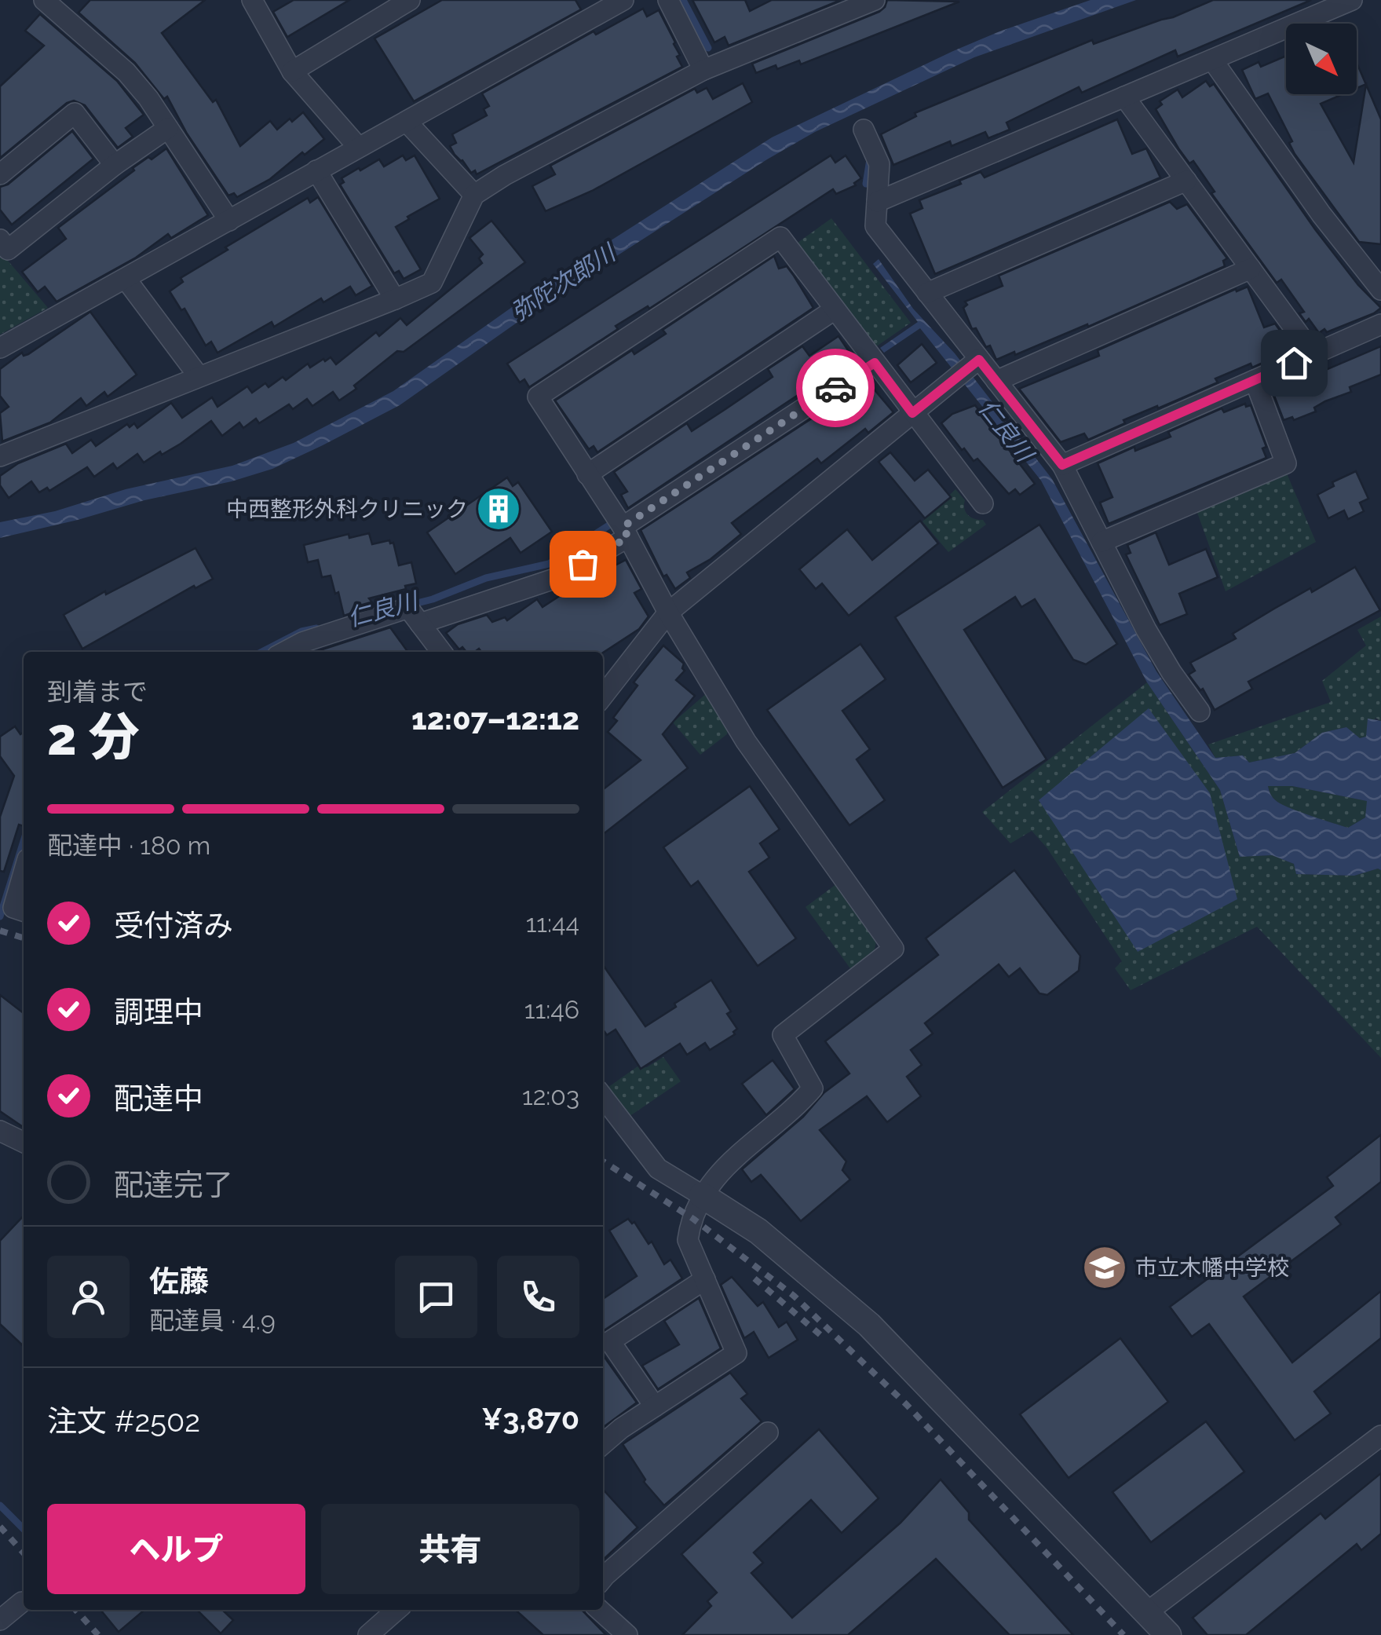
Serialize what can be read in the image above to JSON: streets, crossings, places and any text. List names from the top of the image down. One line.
{"water":["弥陀次郎川","仁良川"],"places":{"building":["中西整形外科クリニック"],"school or university":["市立木幡中学校"]},"north":"bottom right","page":{"heading":["2 分","到着まで","12:07–12:12"],"panel":["佐藤","配達員 · 4.9","注文 #2502","¥3,870"],"bar":"配達中 · 180 m","list":[["受付済み","11:44"],["調理中","11:46"],["配達中","12:03"],"配達完了"],"buttons":["ヘルプ","共有"]}}
